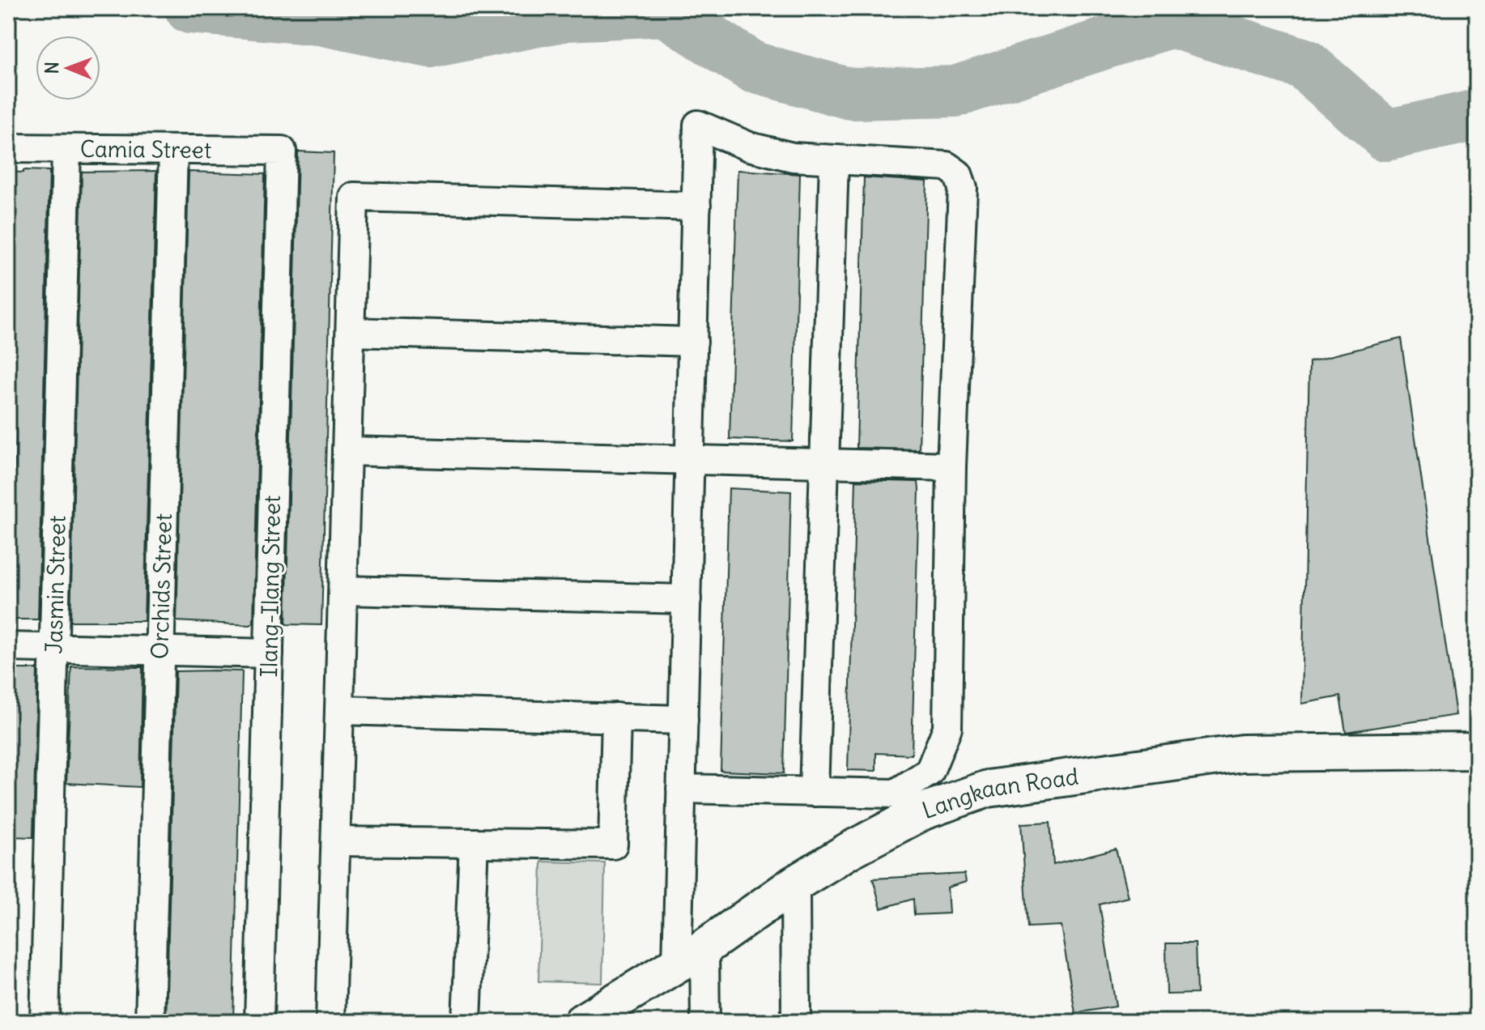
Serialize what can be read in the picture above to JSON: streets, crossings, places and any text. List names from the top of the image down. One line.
{"streets":{"street":["Camia Street","Jasmin Street","Orchids Street","Ilang-Ilang Street","Langkaan Road"]},"crossings":[["Camia Street","Jasmin Street"],["Camia Street","Orchids Street"],["Camia Street","Ilang-Ilang Street"]],"north":"left"}
